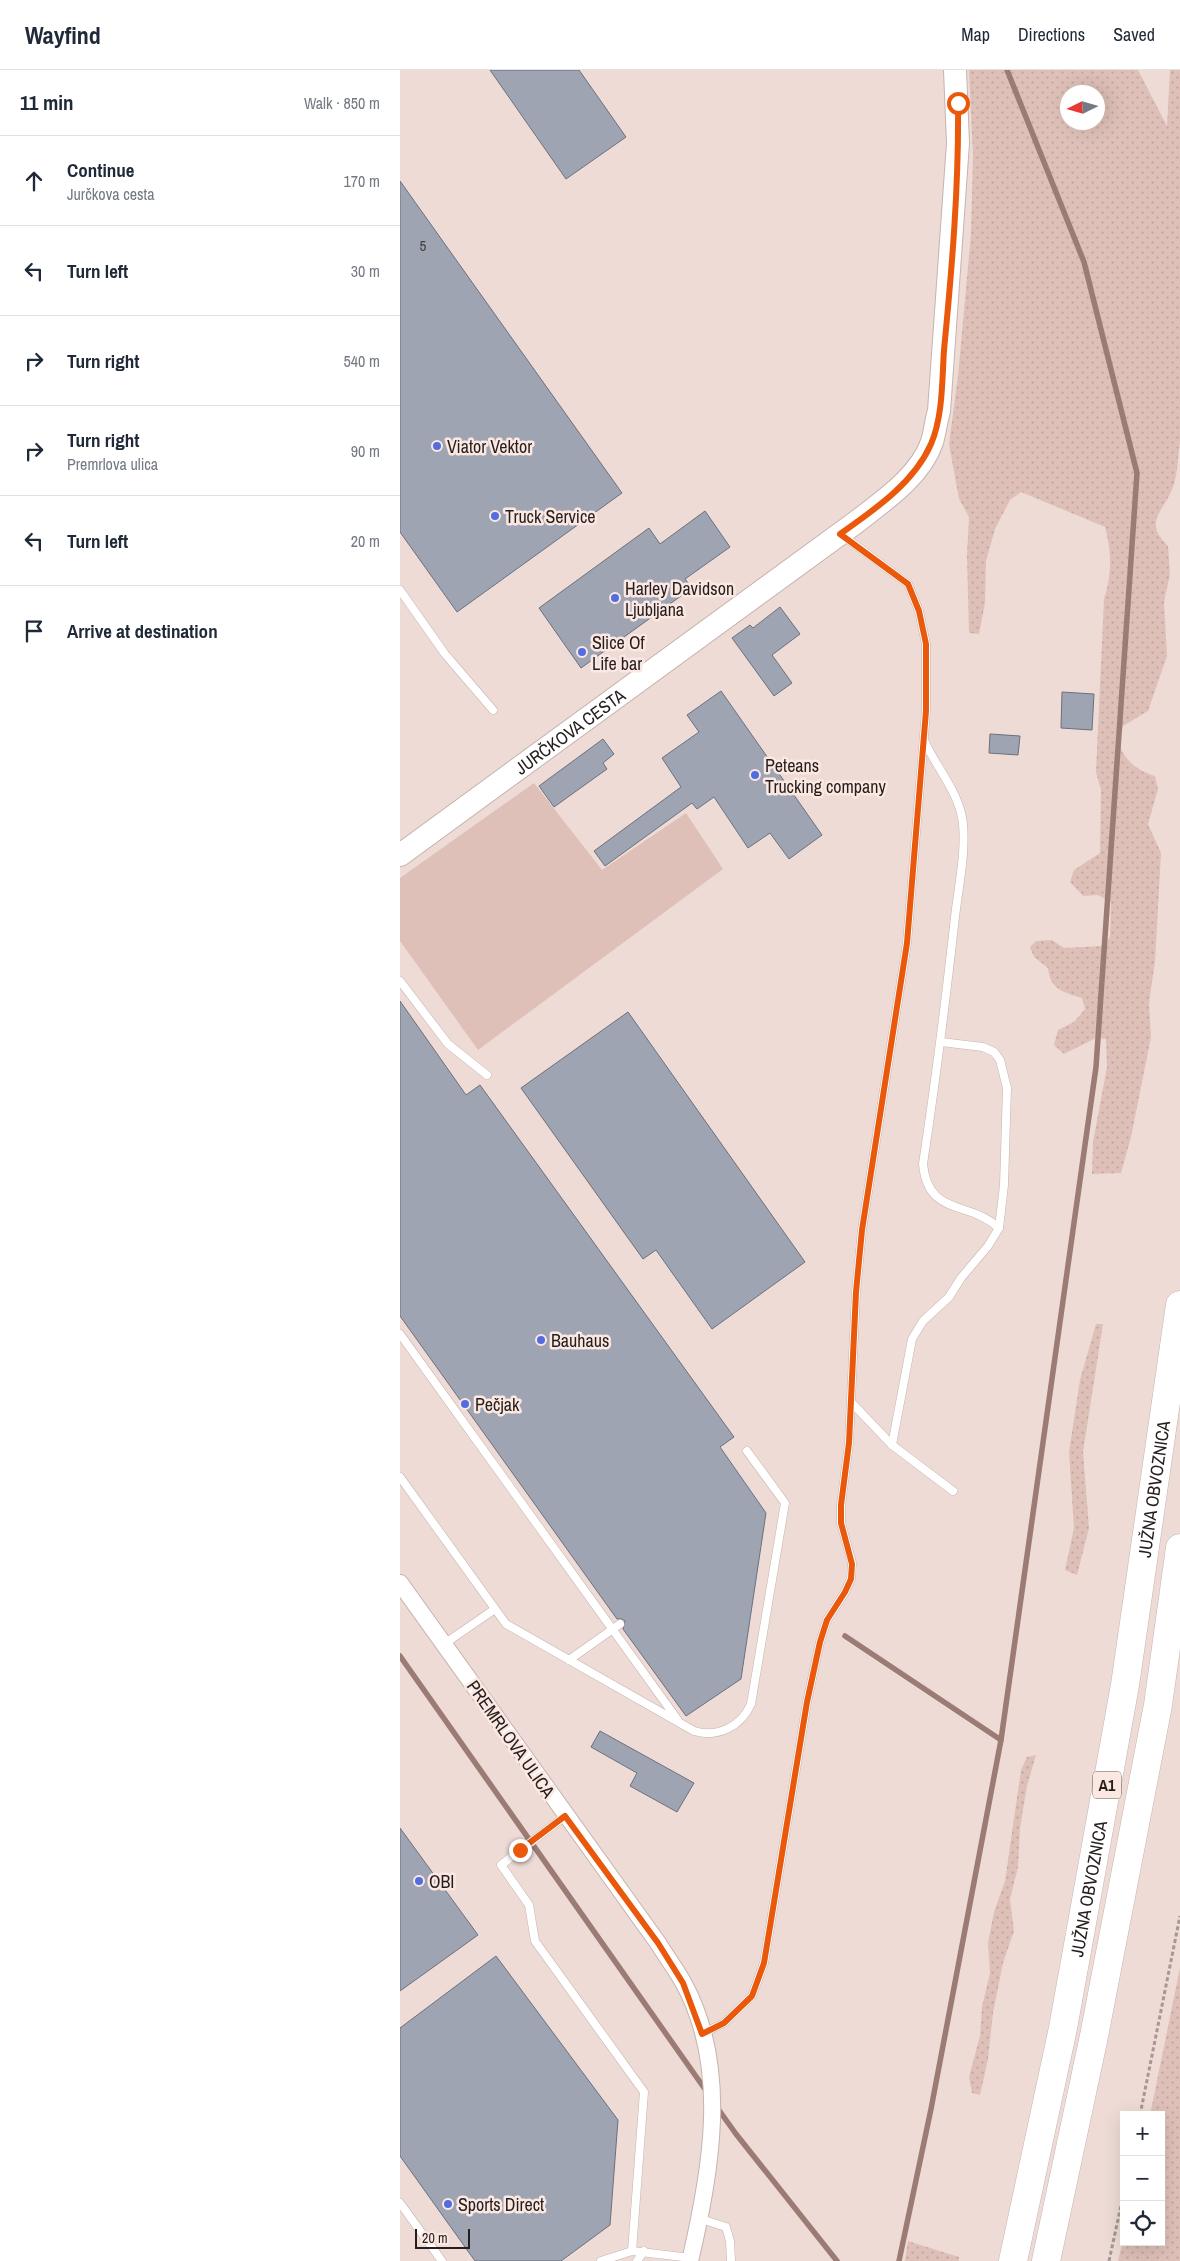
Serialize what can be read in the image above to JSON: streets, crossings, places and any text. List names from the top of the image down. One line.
{"streets":{"highway":["JUŽNA OBVOZNICA","A1"],"street":["JURČKOVA CESTA","PREMRLOVA ULICA"]},"places":["Viator Vektor","Truck Service","Harley Davidson Ljubljana","Slice Of Life bar","Peteans Trucking company","Bauhaus","Pečjak","OBI","Sports Direct"],"house_numbers":["5"],"scale_bar":"20 m","north":"left","page":{"header":"Wayfind","nav":["Map","Directions","Saved"],"heading":["11 min","Walk · 850 m"],"list":[["Continue","Jurčkova cesta","170 m"],["Turn left","30 m"],["Turn right","540 m"],["Turn right","Premrlova ulica","90 m"],["Turn left","20 m"],"Arrive at destination"],"map_buttons":["+","−"],"scale":"20 m"}}
